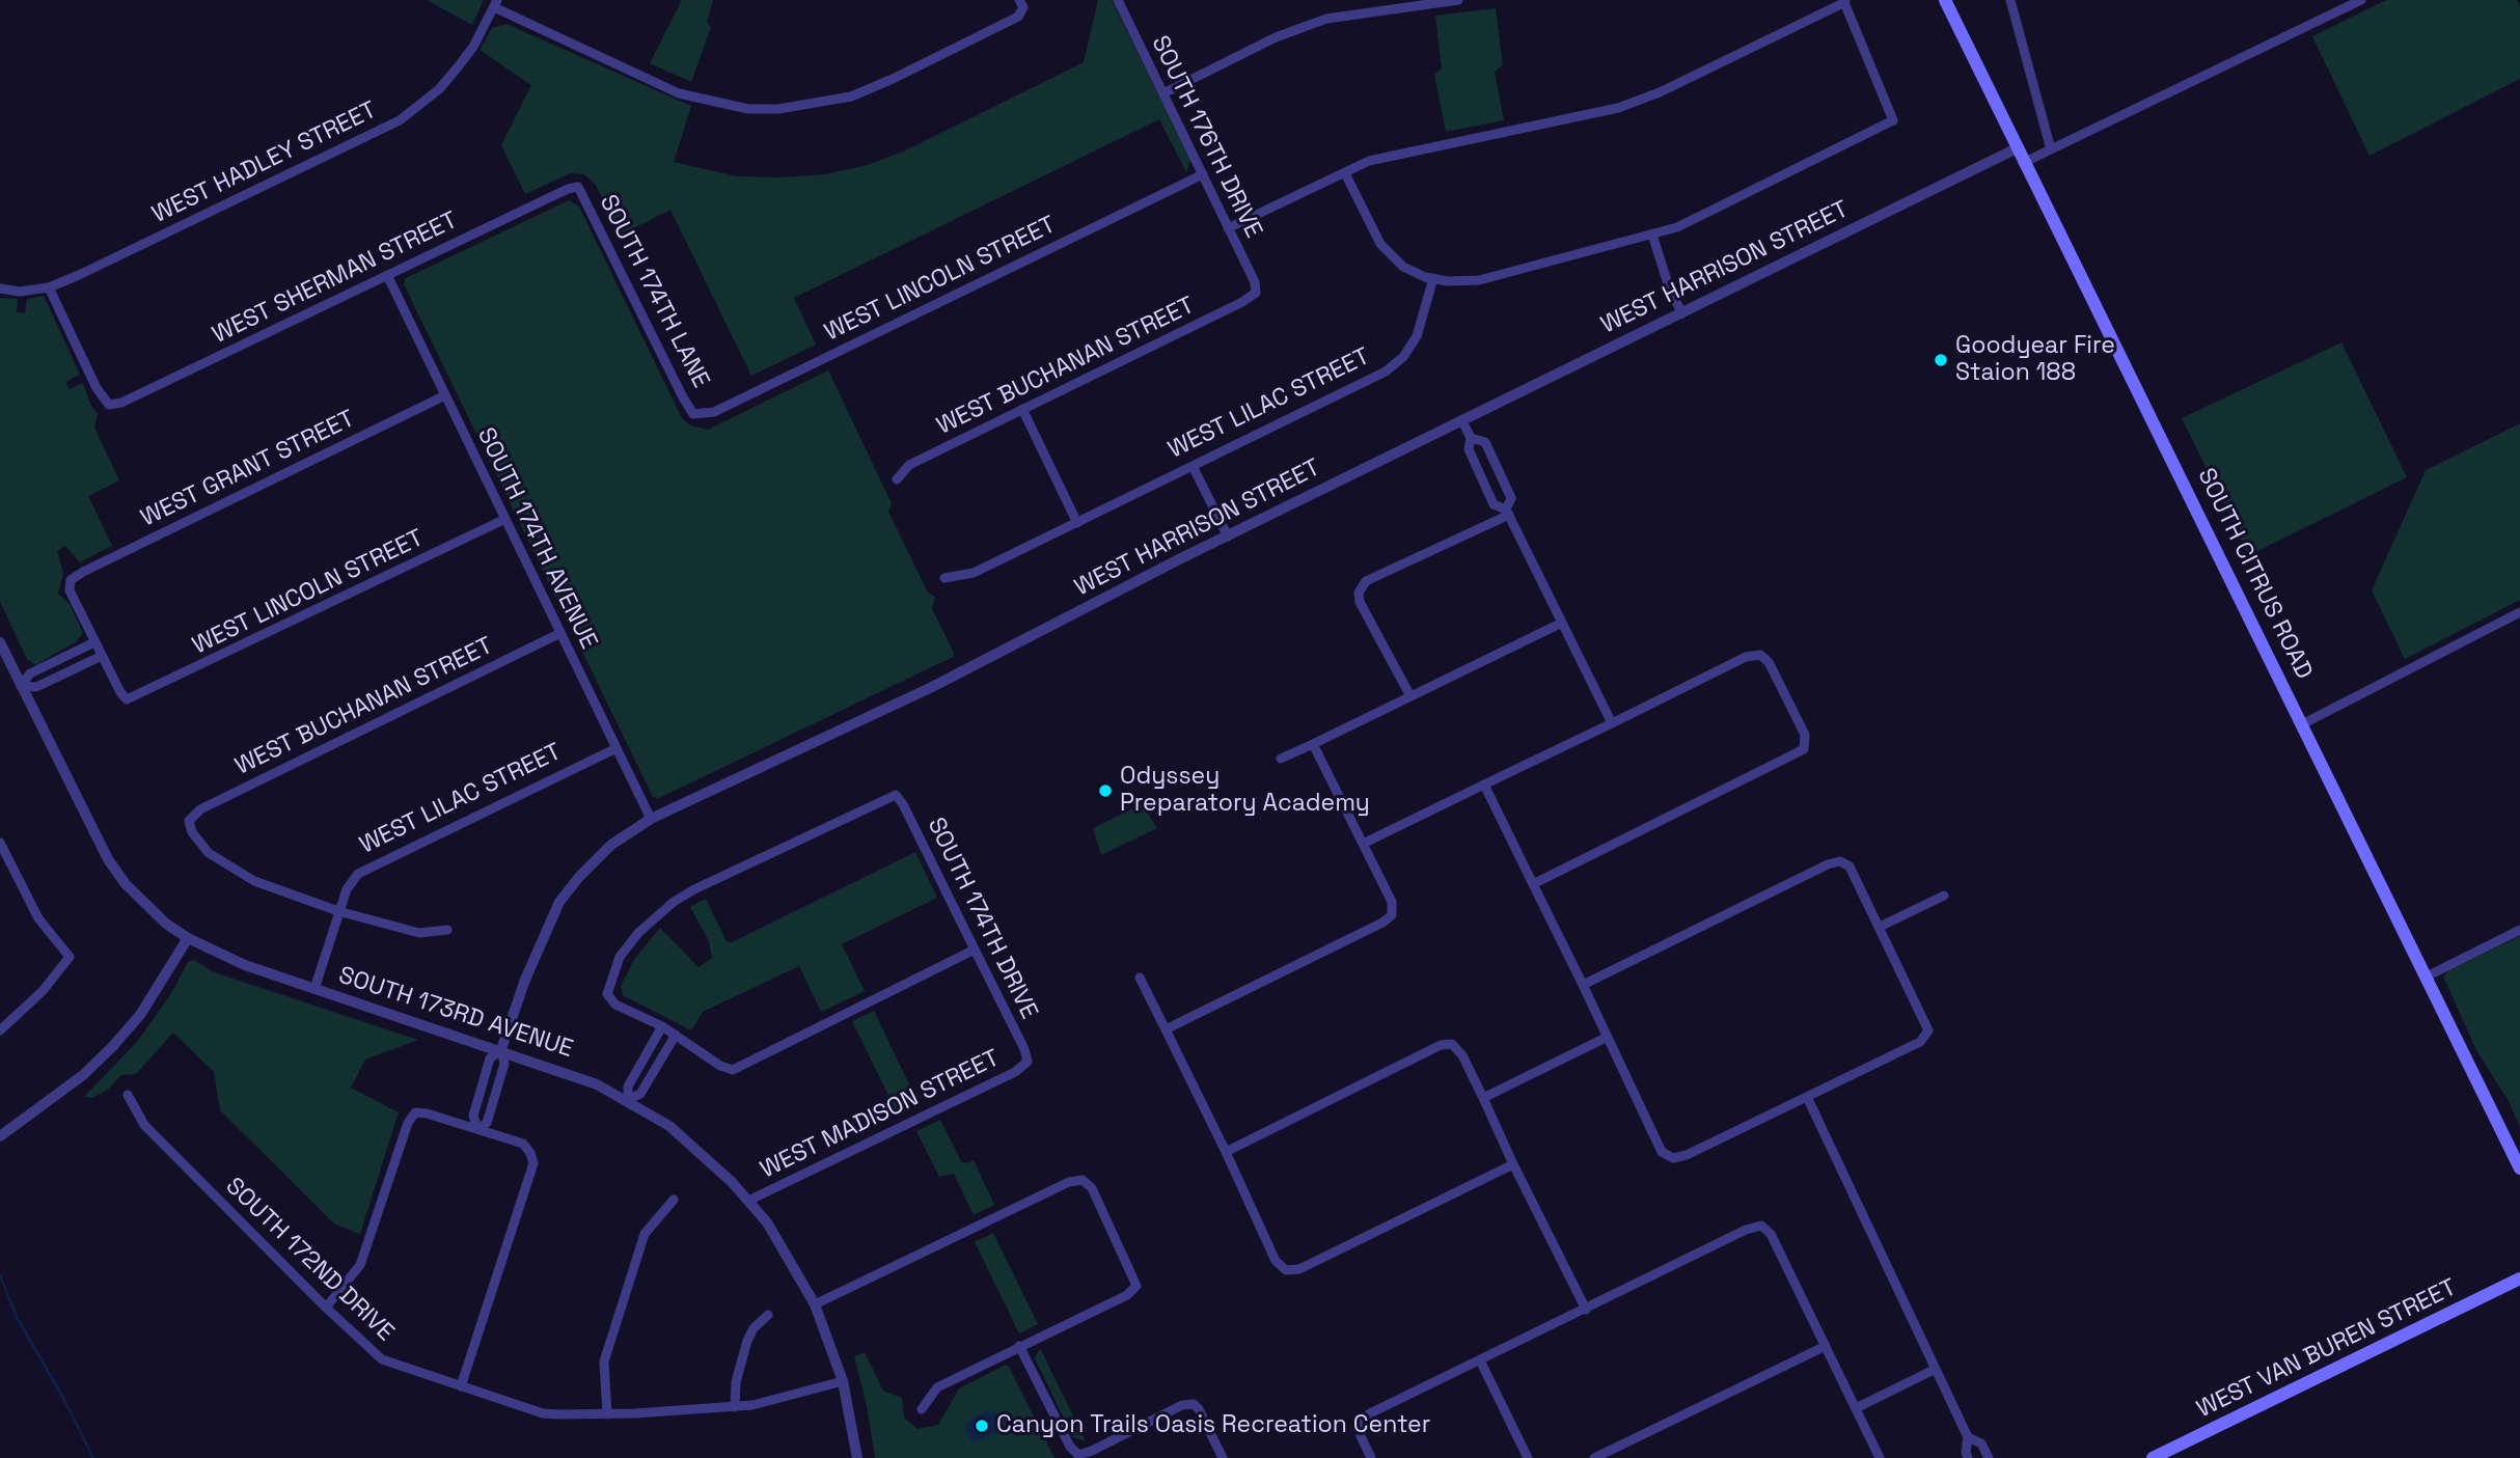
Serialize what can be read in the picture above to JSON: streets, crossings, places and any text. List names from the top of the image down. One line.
{"streets":{"main road":["SOUTH CITRUS ROAD","WEST VAN BUREN STREET"],"street":["SOUTH 176TH DRIVE","WEST HADLEY STREET","WEST HARRISON STREET","WEST SHERMAN STREET","WEST LINCOLN STREET","SOUTH 174TH LANE","WEST BUCHANAN STREET","WEST LILAC STREET","WEST GRANT STREET","SOUTH 174TH AVENUE","SOUTH 174TH DRIVE","SOUTH 173RD AVENUE","WEST MADISON STREET","SOUTH 172ND DRIVE"]},"crossings":[["SOUTH 176TH DRIVE","WEST LINCOLN STREET"],["SOUTH 176TH DRIVE","WEST BUCHANAN STREET"],["WEST HADLEY STREET","WEST SHERMAN STREET"],["WEST HARRISON STREET","SOUTH 174TH AVENUE"],["WEST HARRISON STREET","SOUTH CITRUS ROAD"],["WEST HARRISON STREET","SOUTH 173RD AVENUE"],["WEST SHERMAN STREET","SOUTH 174TH LANE"],["WEST SHERMAN STREET","SOUTH 174TH AVENUE"],["WEST LINCOLN STREET","SOUTH 174TH LANE"],["WEST LINCOLN STREET","SOUTH 174TH AVENUE"],["WEST BUCHANAN STREET","WEST LILAC STREET"],["WEST BUCHANAN STREET","SOUTH 174TH AVENUE"],["WEST LILAC STREET","SOUTH 174TH AVENUE"],["WEST LILAC STREET","SOUTH 173RD AVENUE"],["WEST GRANT STREET","SOUTH 174TH AVENUE"],["SOUTH 174TH DRIVE","WEST MADISON STREET"],["SOUTH 173RD AVENUE","WEST MADISON STREET"],["SOUTH 173RD AVENUE","SOUTH 172ND DRIVE"]],"places":["Goodyear Fire Staion 188","Odyssey Preparatory Academy","Canyon Trails Oasis Recreation Center"]}
